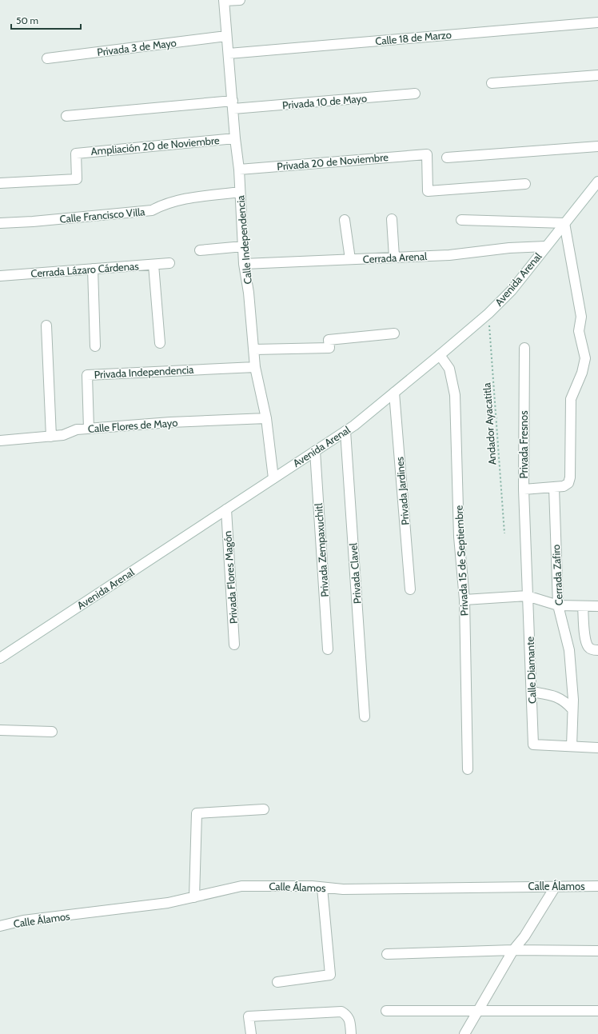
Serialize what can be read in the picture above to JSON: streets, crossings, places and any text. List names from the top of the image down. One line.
{"streets":{"street":["Calle 18 de Marzo","Privada 3 de Mayo","Privada 10 de Mayo","Ampliación 20 de Noviembre","Privada 20 de Noviembre","Calle Francisco Villa","Calle Independencia","Cerrada Arenal","Cerrada Lázaro Cárdenas","Avenida Arenal","Privada Independencia","Calle Flores de Mayo","Privada Fresnos","Privada Jardines","Privada Zempaxuchitl","Privada 15 de Septiembre","Privada Clavel","Cerrada Zafiro","Privada Flores Magón","Calle Diamante","Calle Álamos"],"path":["Andador Ayacatitla"]},"crossings":[["Calle 18 de Marzo","Calle Independencia"],["Privada 3 de Mayo","Calle Independencia"],["Privada 10 de Mayo","Calle Independencia"],["Ampliación 20 de Noviembre","Calle Independencia"],["Privada 20 de Noviembre","Calle Independencia"],["Calle Francisco Villa","Calle Independencia"],["Calle Independencia","Cerrada Arenal"],["Calle Independencia","Avenida Arenal"],["Calle Independencia","Privada Independencia"],["Calle Independencia","Calle Flores de Mayo"],["Cerrada Arenal","Avenida Arenal"],["Avenida Arenal","Andador Ayacatitla"],["Avenida Arenal","Privada Fresnos"],["Avenida Arenal","Privada Jardines"],["Avenida Arenal","Privada Zempaxuchitl"],["Avenida Arenal","Privada 15 de Septiembre"],["Avenida Arenal","Privada Clavel"],["Avenida Arenal","Privada Flores Magón"],["Privada Independencia","Calle Flores de Mayo"],["Privada Fresnos","Cerrada Zafiro"],["Privada Fresnos","Calle Diamante"],["Cerrada Zafiro","Calle Diamante"]],"scale_bar":"50 m"}
